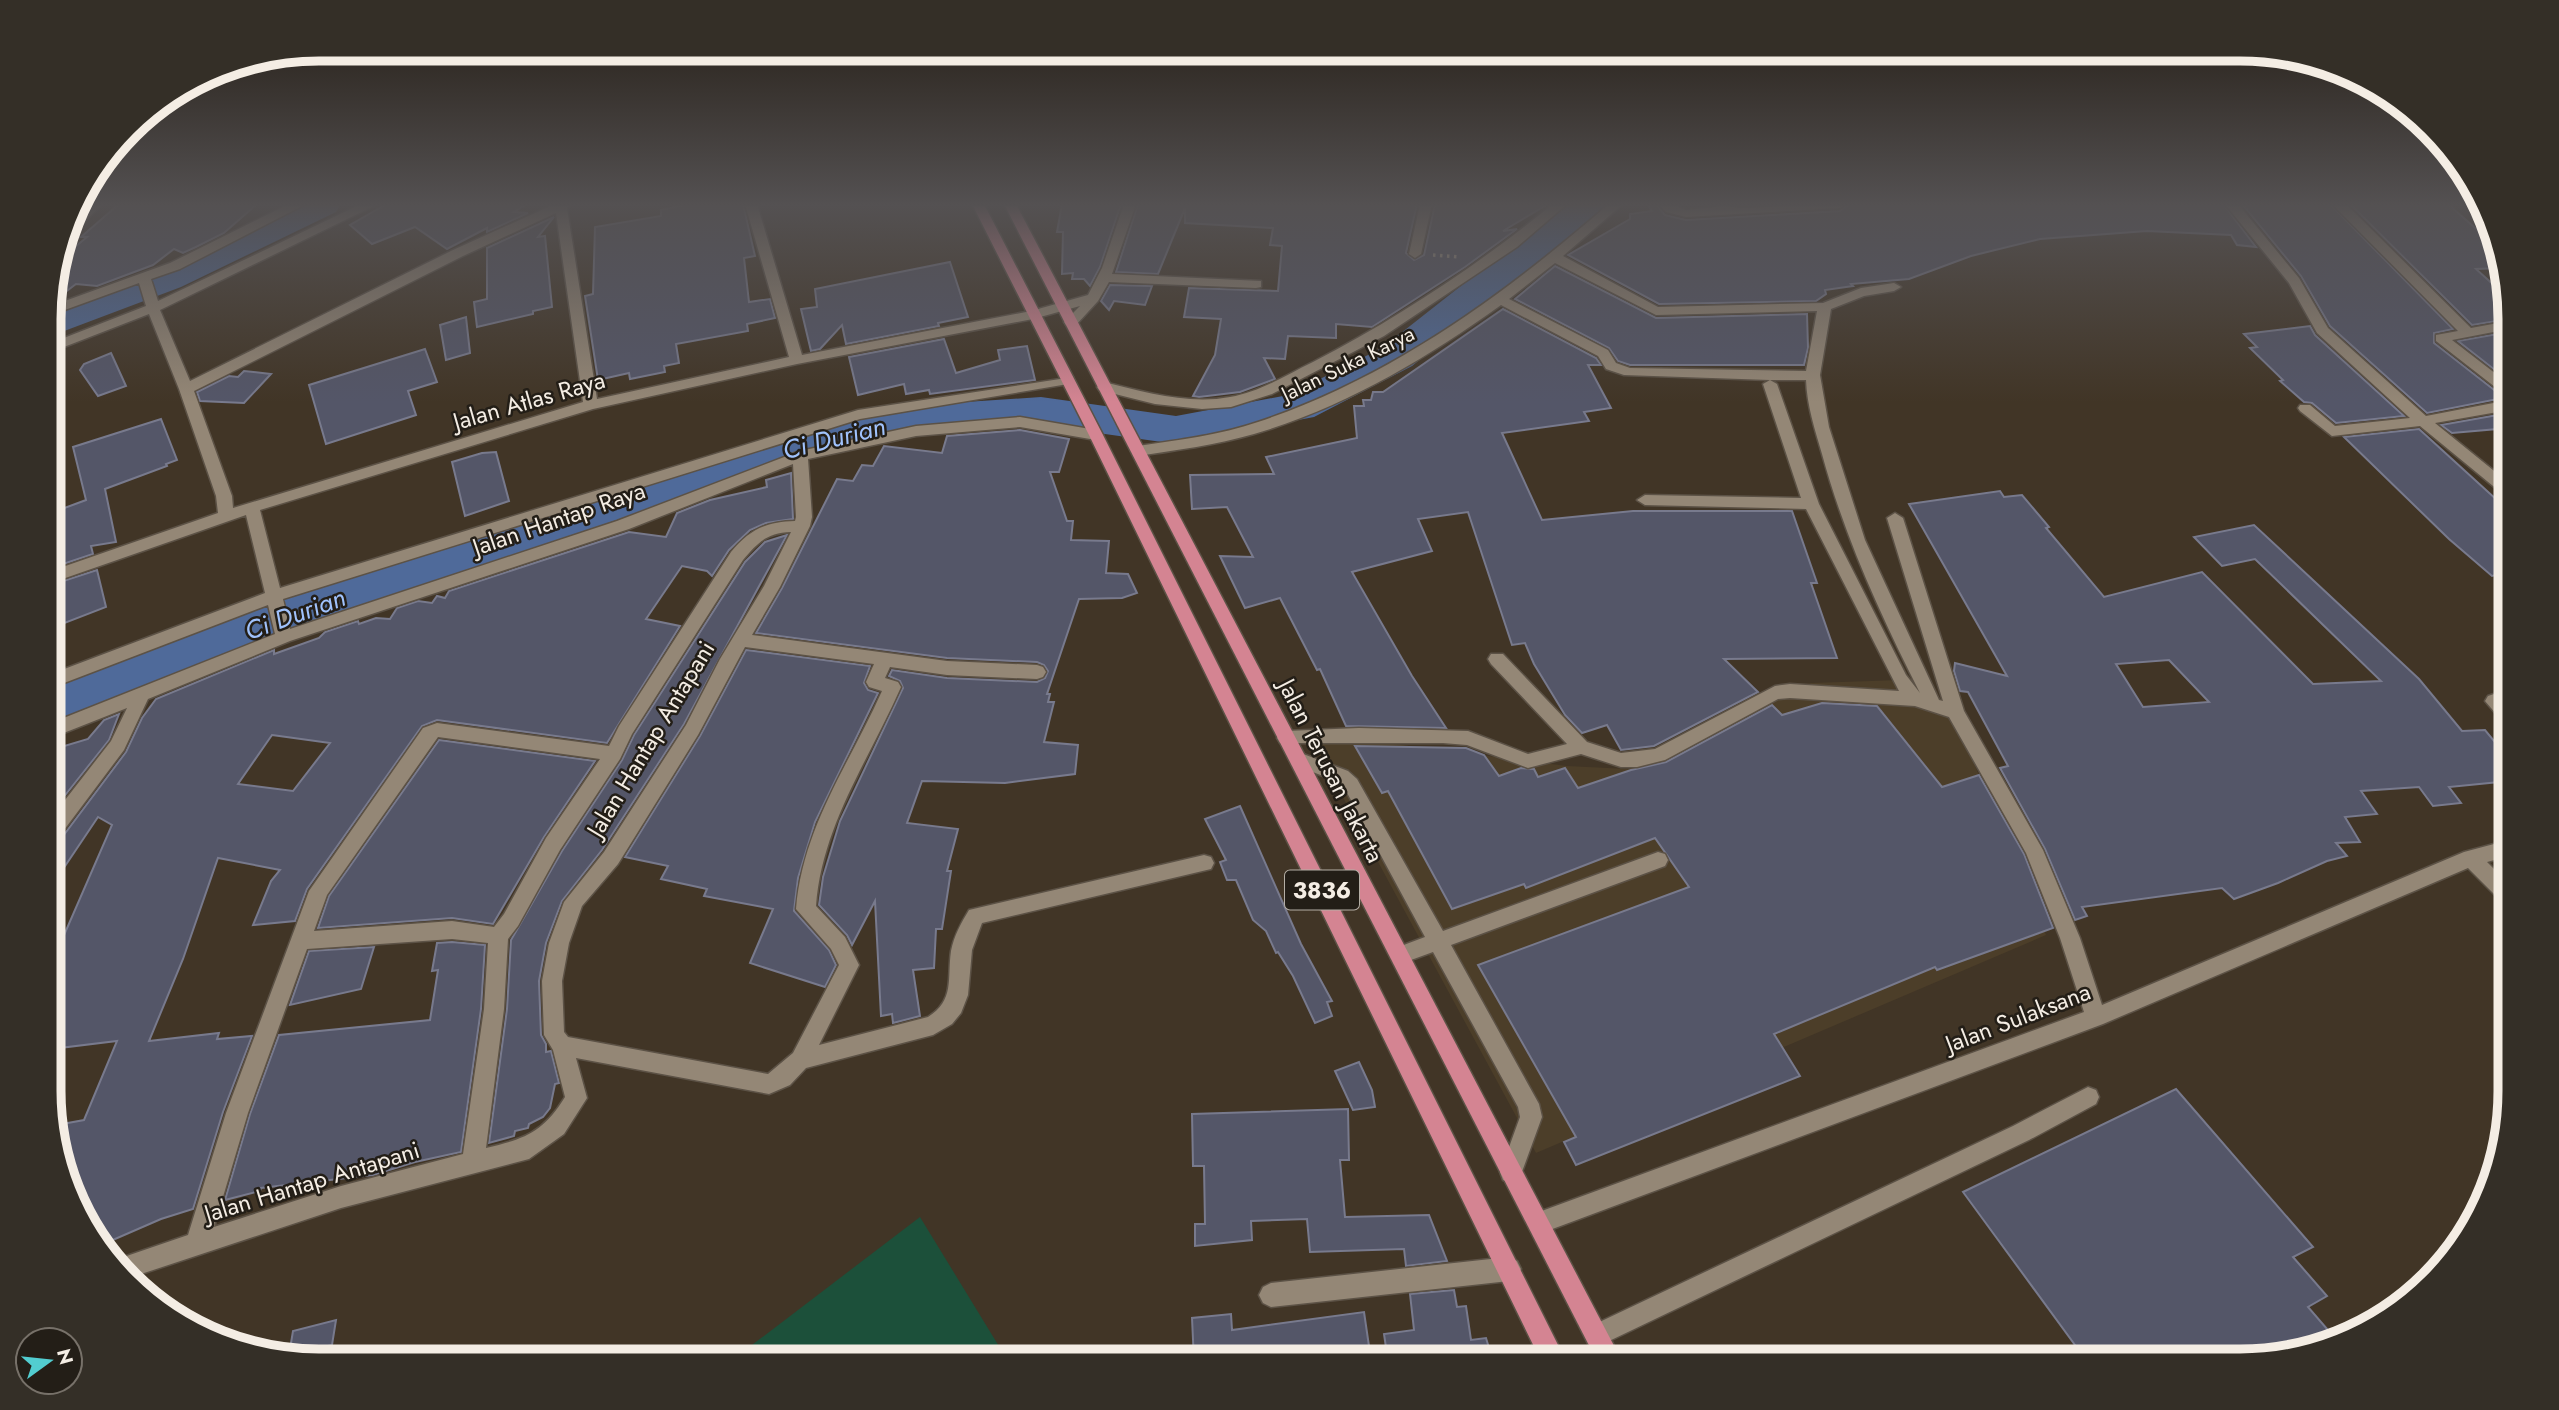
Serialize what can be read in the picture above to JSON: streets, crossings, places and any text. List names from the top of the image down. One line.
{"streets":{"main road":["Jalan Terusan Jakarta","3836"],"street":["Jalan Suka Karya","Jalan Atlas Raya","Jalan Hantap Raya","Jalan Hantap Antapani","Jalan Sulaksana"]},"crossings":[["Jalan Suka Karya","Jalan Terusan Jakarta"],["Jalan Atlas Raya","Jalan Terusan Jakarta"],["Jalan Atlas Raya","3836"],["Jalan Hantap Raya","Jalan Hantap Antapani"],["Jalan Hantap Raya","3836"],["Jalan Terusan Jakarta","Jalan Sulaksana"]],"water":["Ci Durian"],"north":"right"}
